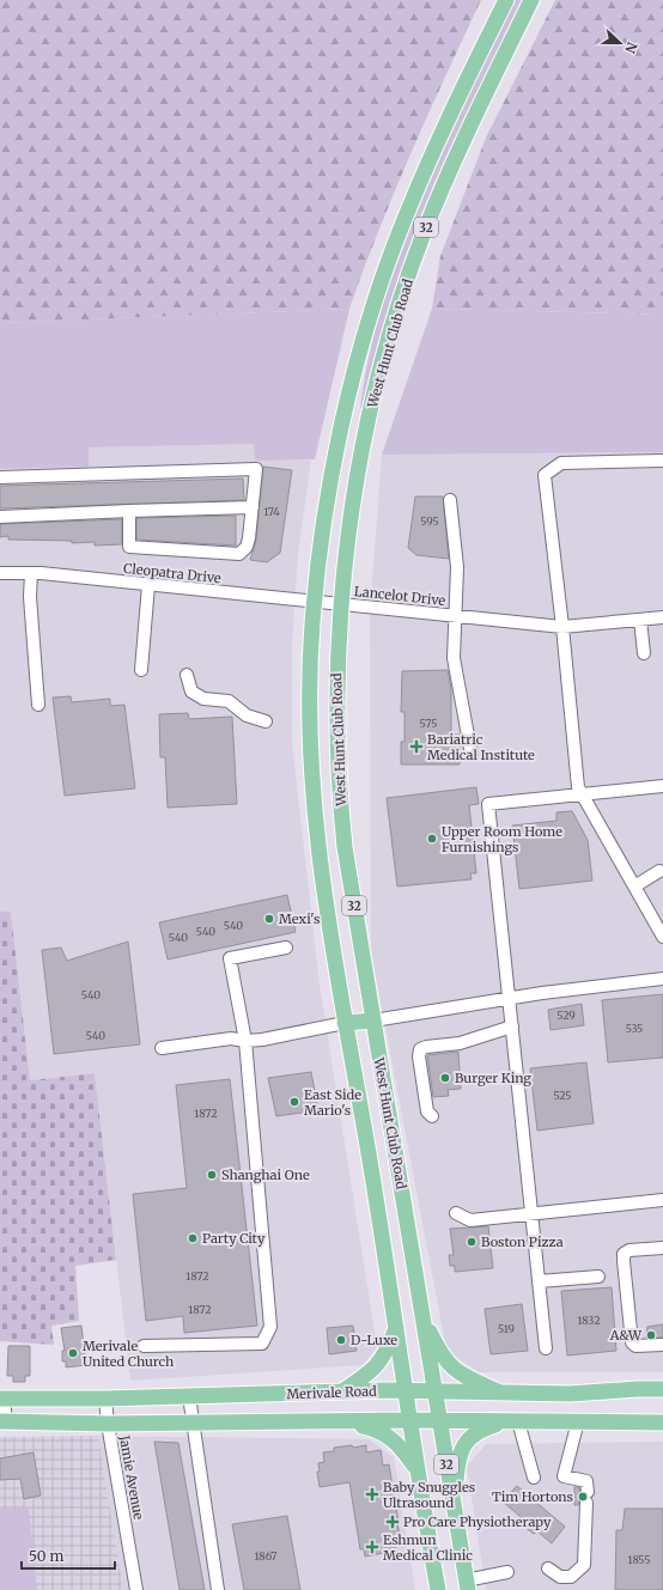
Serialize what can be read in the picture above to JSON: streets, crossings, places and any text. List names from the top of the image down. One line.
{"streets":{"main road":["32","West Hunt Club Road","Merivale Road"],"street":["Cleopatra Drive","Lancelot Drive","Jamie Avenue"]},"crossings":[["West Hunt Club Road","Cleopatra Drive"],["West Hunt Club Road","Lancelot Drive"],["West Hunt Club Road","Merivale Road"],["Cleopatra Drive","Lancelot Drive"],["Merivale Road","Jamie Avenue"]],"places":{"health":["Bariatric Medical Institute","Baby Snuggles Ultrasound","Pro Care Physiotherapy","Eshmun Medical Clinic"],"other":["Upper Room Home Furnishings","Mexi's","Burger King","East Side Mario's","Shanghai One","Party City","Boston Pizza","A&W","D-Luxe","Merivale United Church","Tim Hortons"]},"house_numbers":["174","595","575","540","540","540","540","529","535","540","525","1872","1872","1872","1832","519","1867","1855"],"scale_bar":"50 m","north":"right"}
